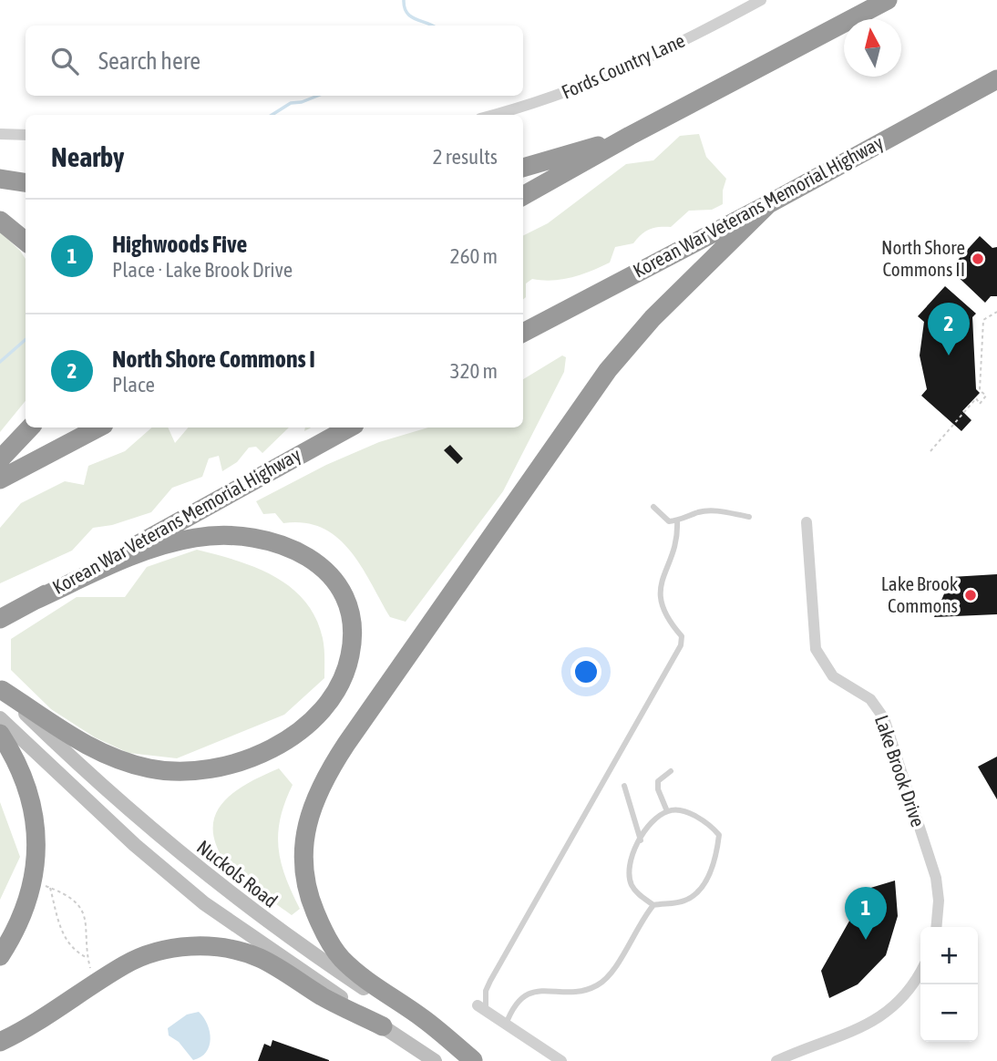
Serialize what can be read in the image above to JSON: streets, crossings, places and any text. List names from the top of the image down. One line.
{"streets":{"highway":["Korean War Veterans Memorial Highway"],"main road":["Nuckols Road"],"street":["Fords Country Lane","Lake Brook Drive"]},"places":["North Shore Commons II","Lake Brook Commons"],"north":"top","page":{"search":"Search here","heading":["Nearby","2 results"],"list":[{"mark":"1","name":"Highwoods Five","note":"Place · Lake Brook Drive","value":"260 m"},{"mark":"2","name":"North Shore Commons I","note":"Place","value":"320 m"}],"pins":["2","1"],"map_buttons":["+","−"]}}
